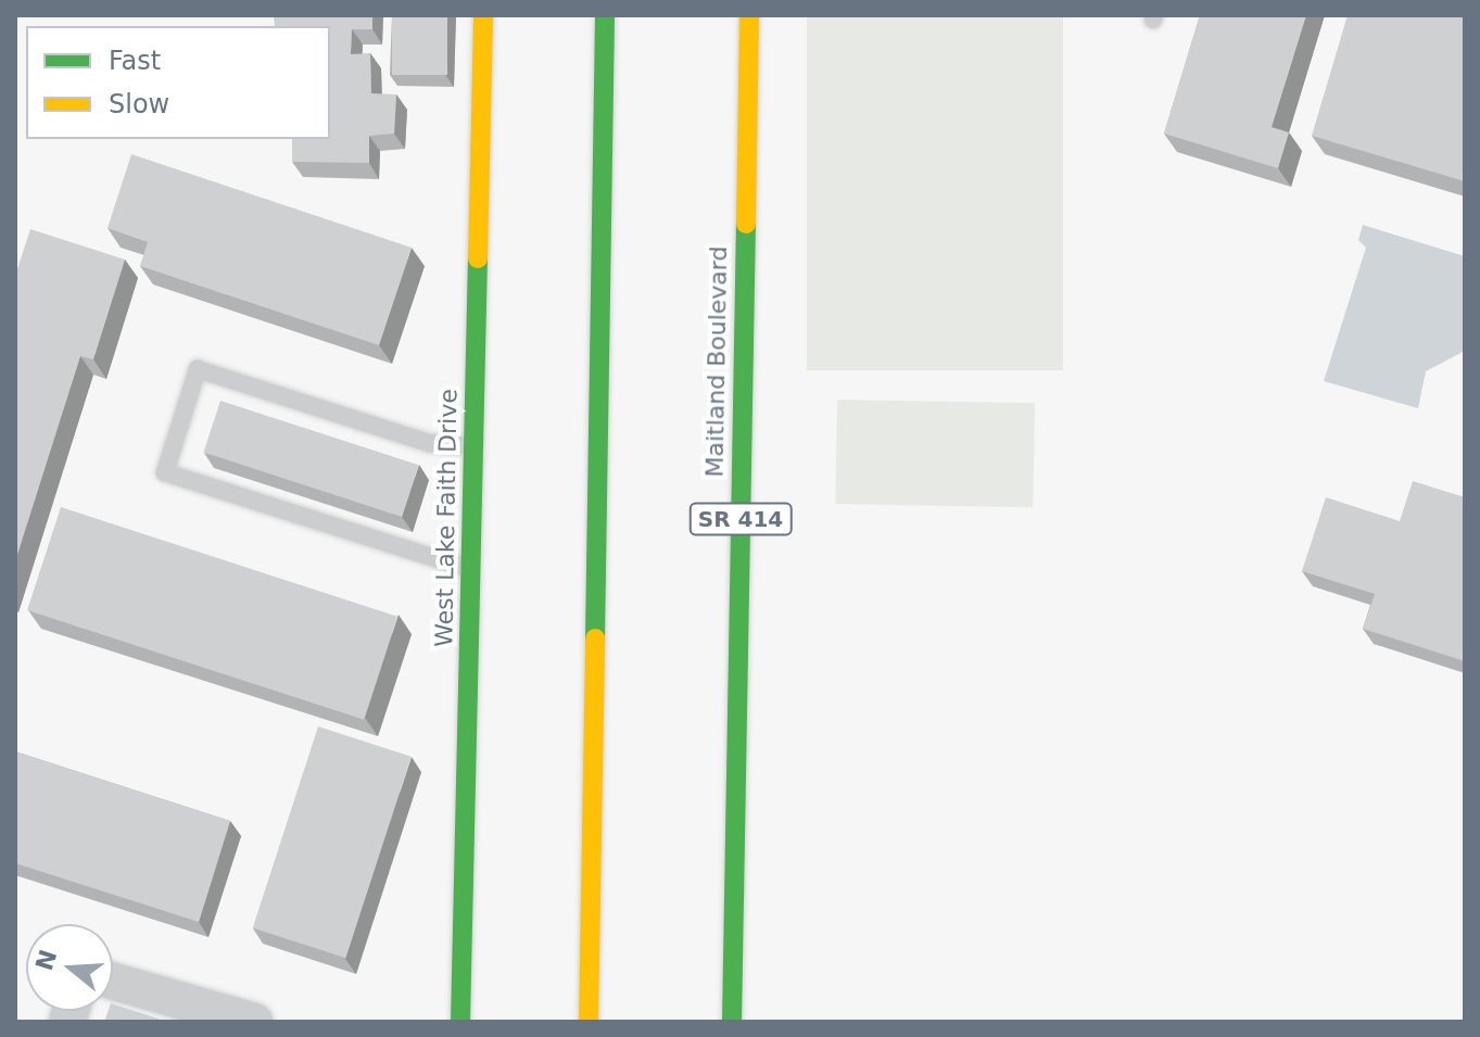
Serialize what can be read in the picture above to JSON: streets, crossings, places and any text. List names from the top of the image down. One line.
{"streets":{"main road":["Maitland Boulevard","West Lake Faith Drive","SR 414"]},"legend":["Fast","Slow"],"north":"left"}
